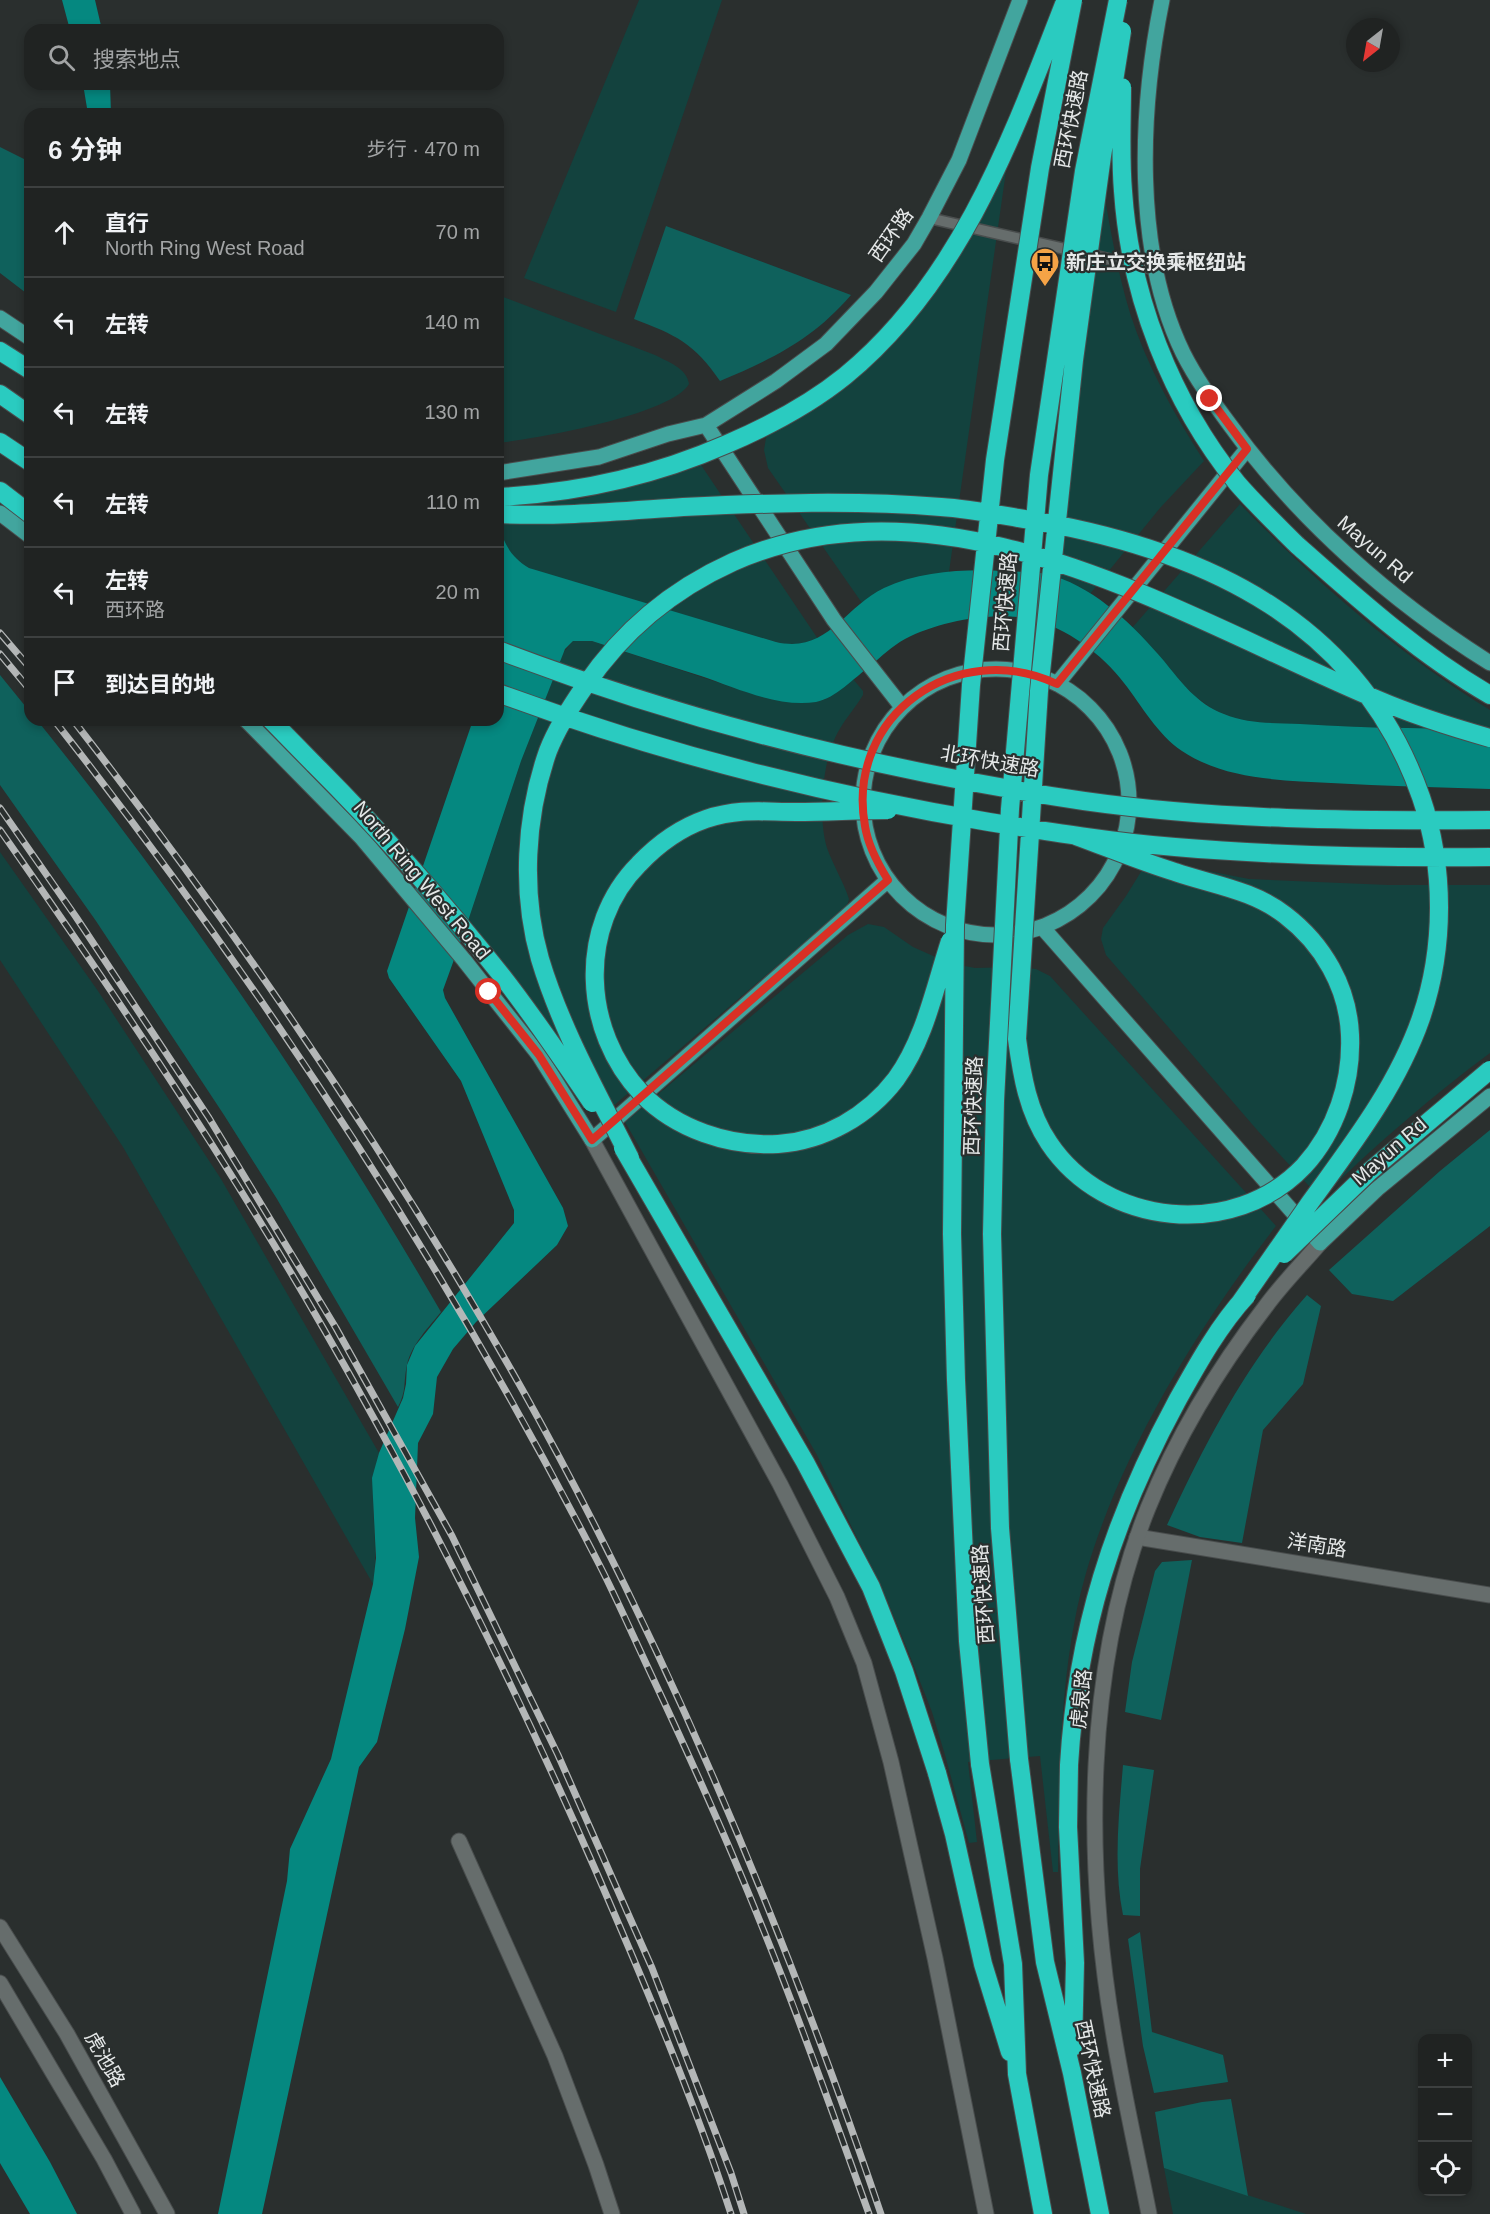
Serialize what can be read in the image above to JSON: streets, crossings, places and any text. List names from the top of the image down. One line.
{"streets":{"highway":["西环快速路","北环快速路"],"main road":["西环路","Mayun Rd","North Ring West Road"],"street":["洋南路","虎泉路","虎池路"]},"crossings":[["Mayun Rd","虎泉路"],["洋南路","虎泉路"]],"places":{"bus stop":["新庄立交换乘枢纽站"]},"north":"bottom left","page":{"search":"搜索地点","heading":["6 分钟","步行 · 470 m"],"list":[["直行","North Ring West Road","70 m"],["左转","140 m"],["左转","130 m"],["左转","110 m"],["左转","西环路","20 m"],"到达目的地"],"map_buttons":["+","−"]}}
